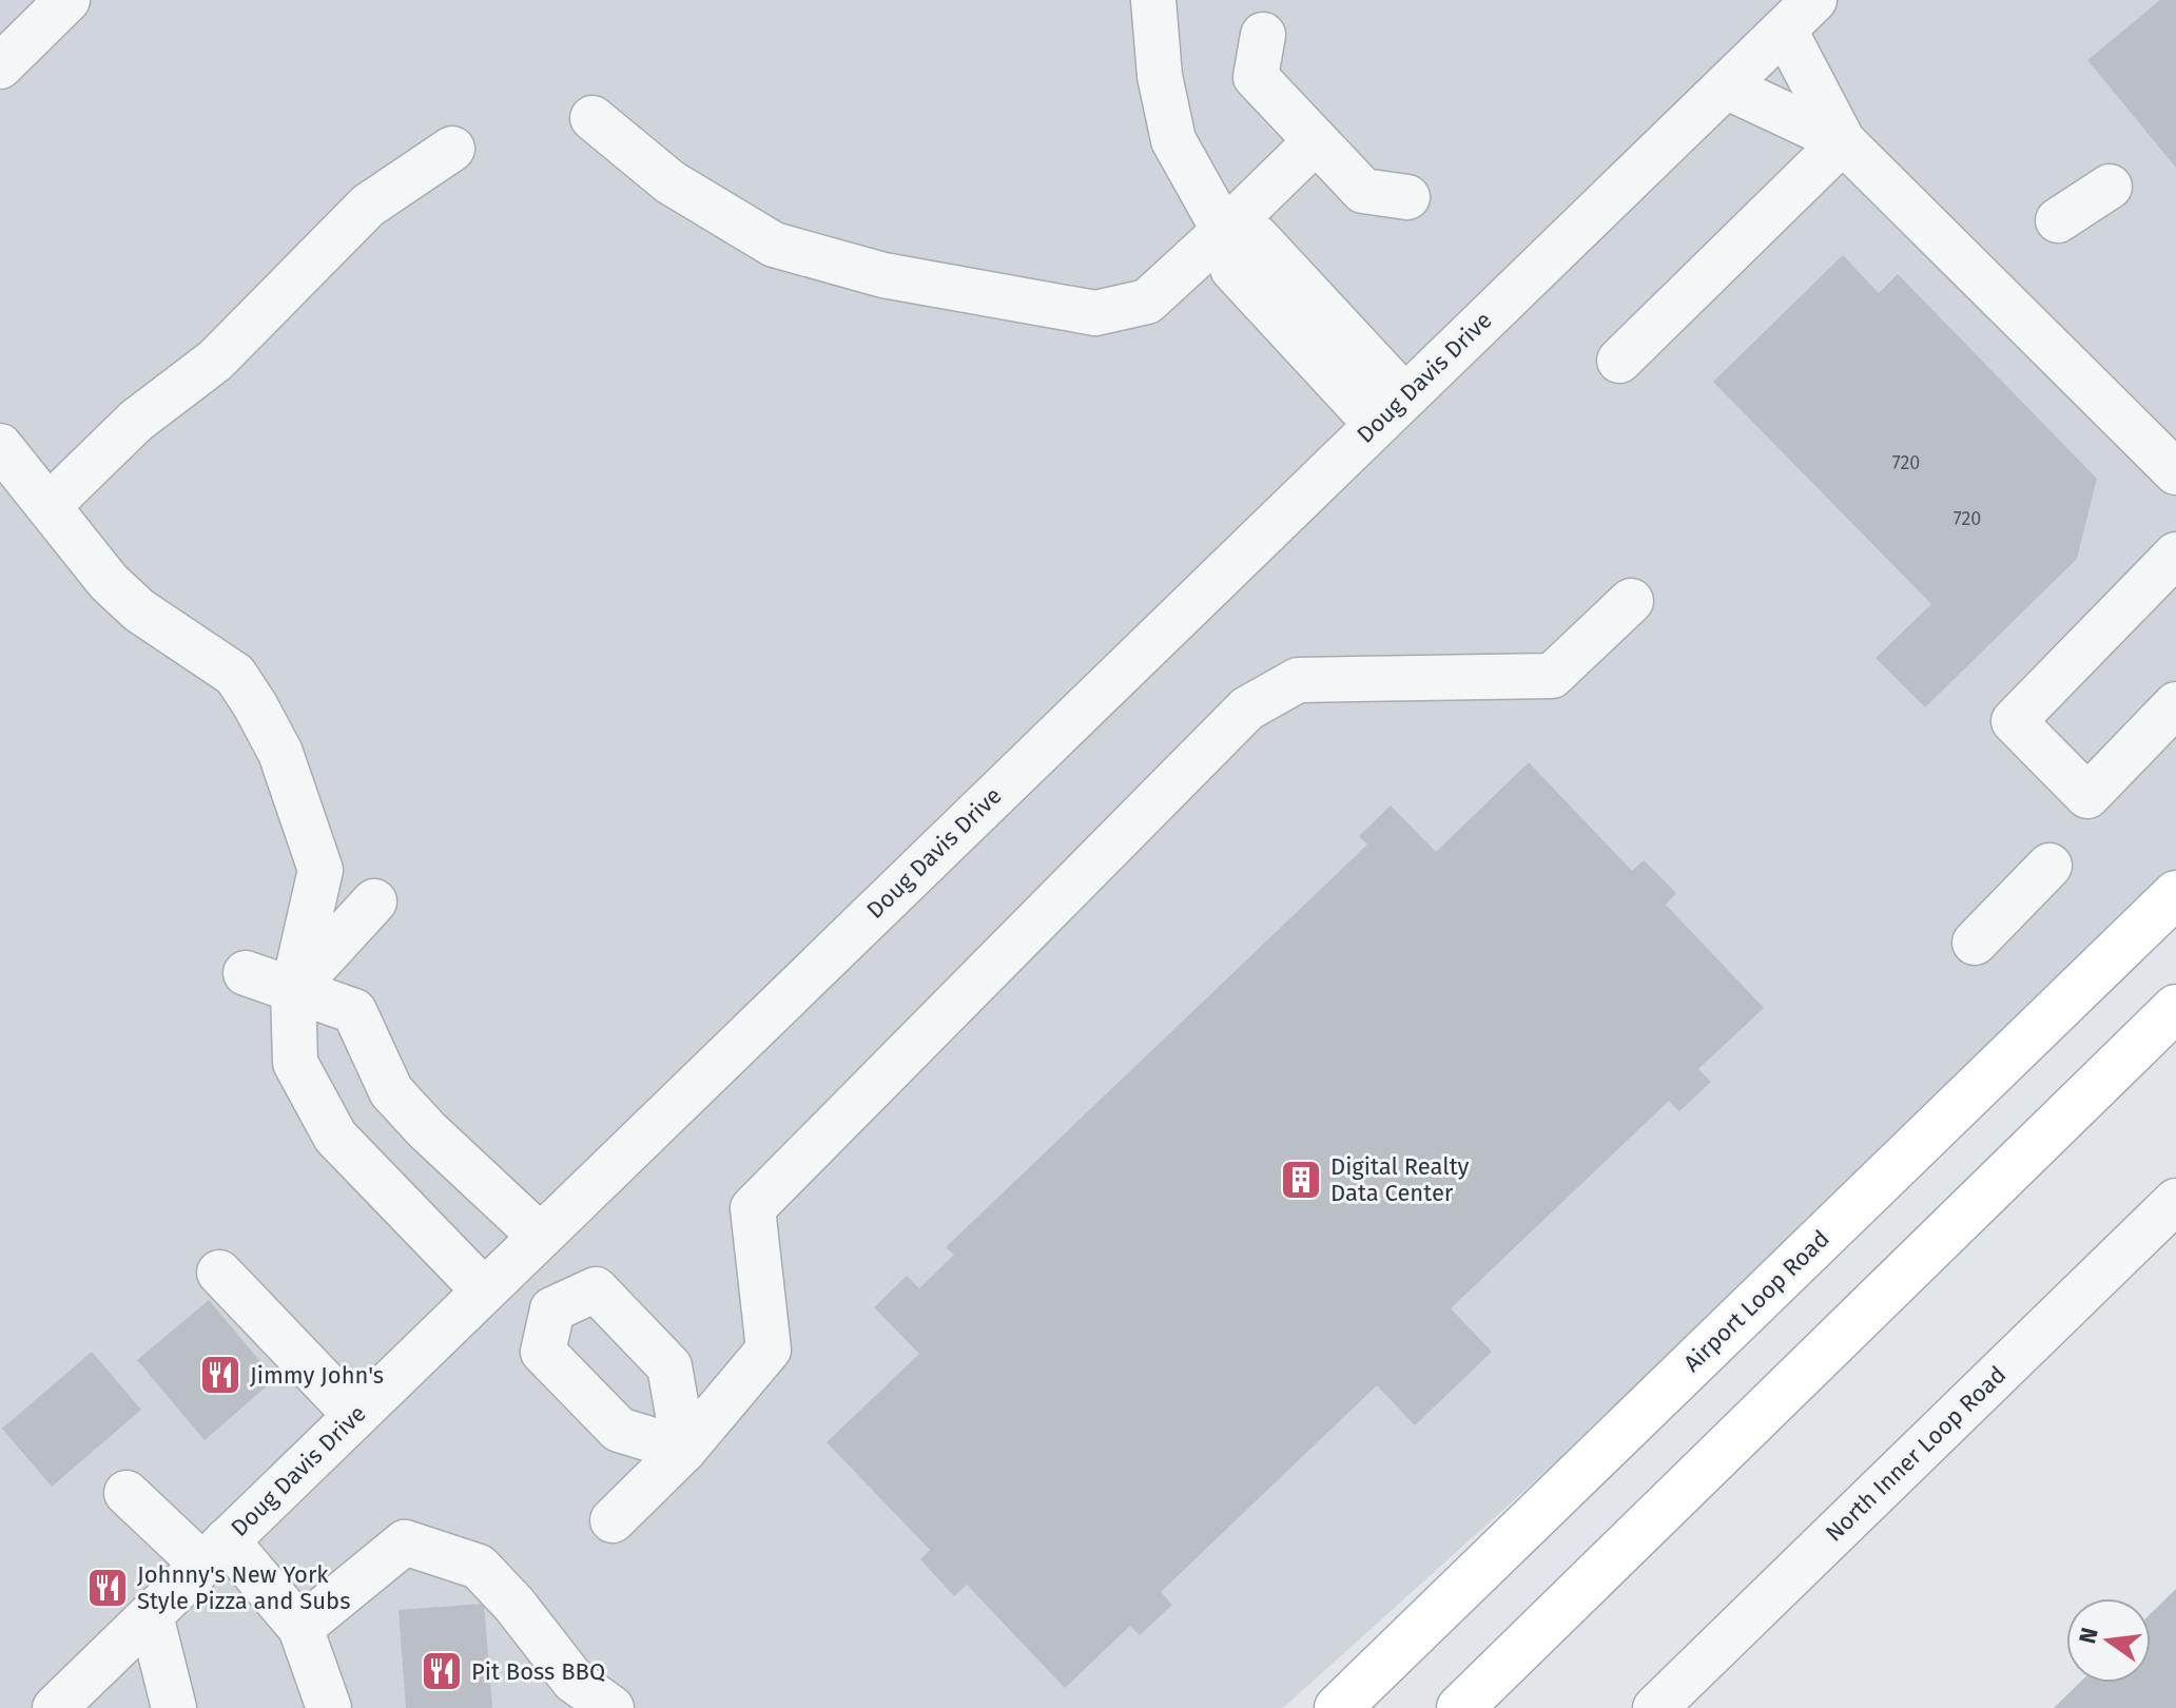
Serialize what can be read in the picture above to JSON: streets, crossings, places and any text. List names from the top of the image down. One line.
{"streets":{"main road":["Airport Loop Road"],"street":["Doug Davis Drive","North Inner Loop Road"]},"places":{"building":["Digital Realty Data Center"],"restaurant":["Jimmy John's","Johnny's New York Style Pizza and Subs","Pit Boss BBQ"]},"house_numbers":["720","720"],"north":"left"}
